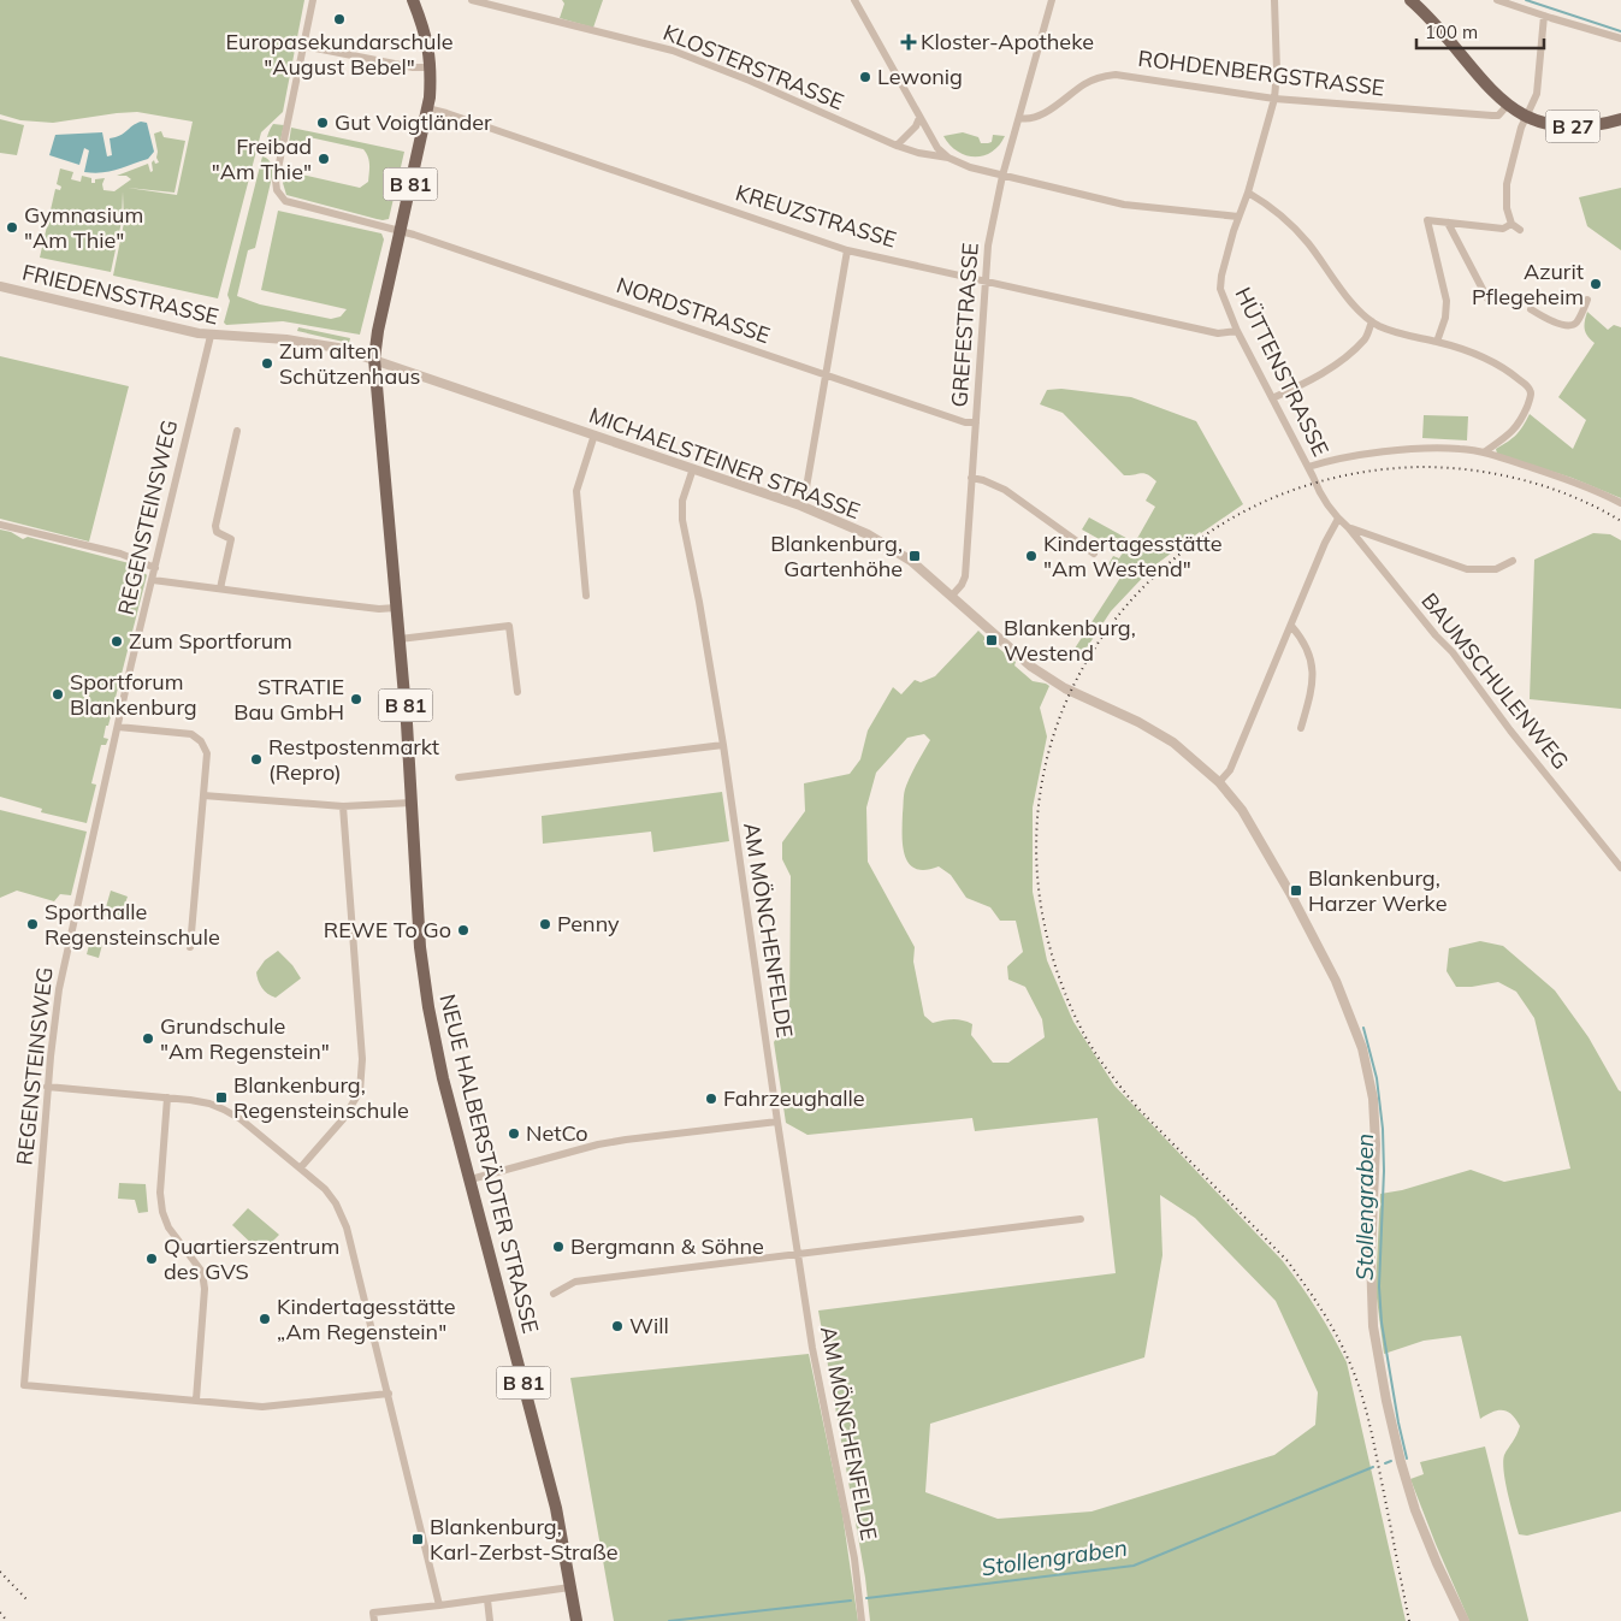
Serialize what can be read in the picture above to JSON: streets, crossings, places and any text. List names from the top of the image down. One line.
{"streets":{"main road":["B 27","B 81","NEUE HALBERSTÄDTER STRASSE"],"street":["KLOSTERSTRASSE","ROHDENBERGSTRASSE","KREUZSTRASSE","FRIEDENSSTRASSE","NORDSTRASSE","GREFESTRASSE","HÜTTENSTRASSE","MICHAELSTEINER STRASSE","REGENSTEINSWEG","BAUMSCHULENWEG","AM MÖNCHENFELDE"]},"crossings":[["KLOSTERSTRASSE","GREFESTRASSE"],["KLOSTERSTRASSE","HÜTTENSTRASSE"],["ROHDENBERGSTRASSE","B 27"],["ROHDENBERGSTRASSE","GREFESTRASSE"],["ROHDENBERGSTRASSE","HÜTTENSTRASSE"],["KREUZSTRASSE","GREFESTRASSE"],["KREUZSTRASSE","HÜTTENSTRASSE"],["KREUZSTRASSE","NEUE HALBERSTÄDTER STRASSE"],["FRIEDENSSTRASSE","MICHAELSTEINER STRASSE"],["FRIEDENSSTRASSE","REGENSTEINSWEG"],["FRIEDENSSTRASSE","NEUE HALBERSTÄDTER STRASSE"],["NORDSTRASSE","GREFESTRASSE"],["NORDSTRASSE","NEUE HALBERSTÄDTER STRASSE"],["GREFESTRASSE","MICHAELSTEINER STRASSE"],["HÜTTENSTRASSE","BAUMSCHULENWEG"],["MICHAELSTEINER STRASSE","AM MÖNCHENFELDE"],["MICHAELSTEINER STRASSE","NEUE HALBERSTÄDTER STRASSE"]],"water":["Stollengraben"],"places":{"other":["Europasekundarschule \"August Bebel\"","Lewonig","Gut Voigtländer","Freibad \"Am Thie\"","Gymnasium \"Am Thie\"","Azurit Pflegeheim","Zum alten Schützenhaus","Kindertagesstätte \"Am Westend\"","Zum Sportforum","Sportforum Blankenburg","STRATIE Bau GmbH","Restpostenmarkt (Repro)","Sporthalle Regensteinschule","Penny","REWE To Go","Grundschule \"Am Regenstein\"","Fahrzeughalle","NetCo","Bergmann & Söhne","Quartierszentrum des GVS","Kindertagesstätte „Am Regenstein\"","Will"],"health":["Kloster-Apotheke"],"transit":["Blankenburg, Gartenhöhe","Blankenburg, Westend","Blankenburg, Harzer Werke","Blankenburg, Regensteinschule","Blankenburg, Karl-Zerbst-Straße"]},"scale_bar":"100 m"}
